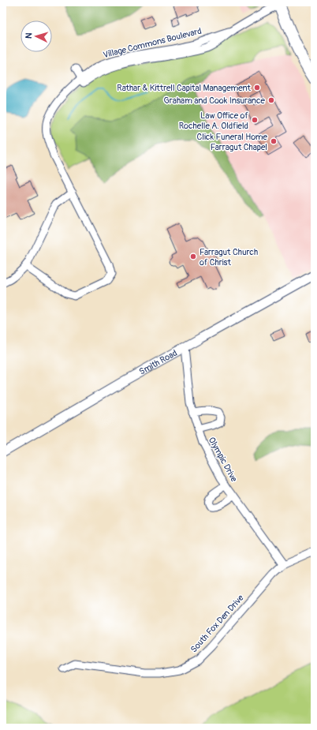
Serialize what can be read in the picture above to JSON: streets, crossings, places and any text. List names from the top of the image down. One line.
{"streets":{"street":["Village Commons Boulevard","Smith Road","Olympic Drive","South Fox Den Drive"]},"crossings":[["Smith Road","Olympic Drive"],["Olympic Drive","South Fox Den Drive"]],"places":["Rathar & Kittrell Capital Management","Graham and Cook Insurance","Law Office of Rochelle A. Oldfield","Click Funeral Home Farragut Chapel","Farragut Church of Christ"],"north":"left"}
